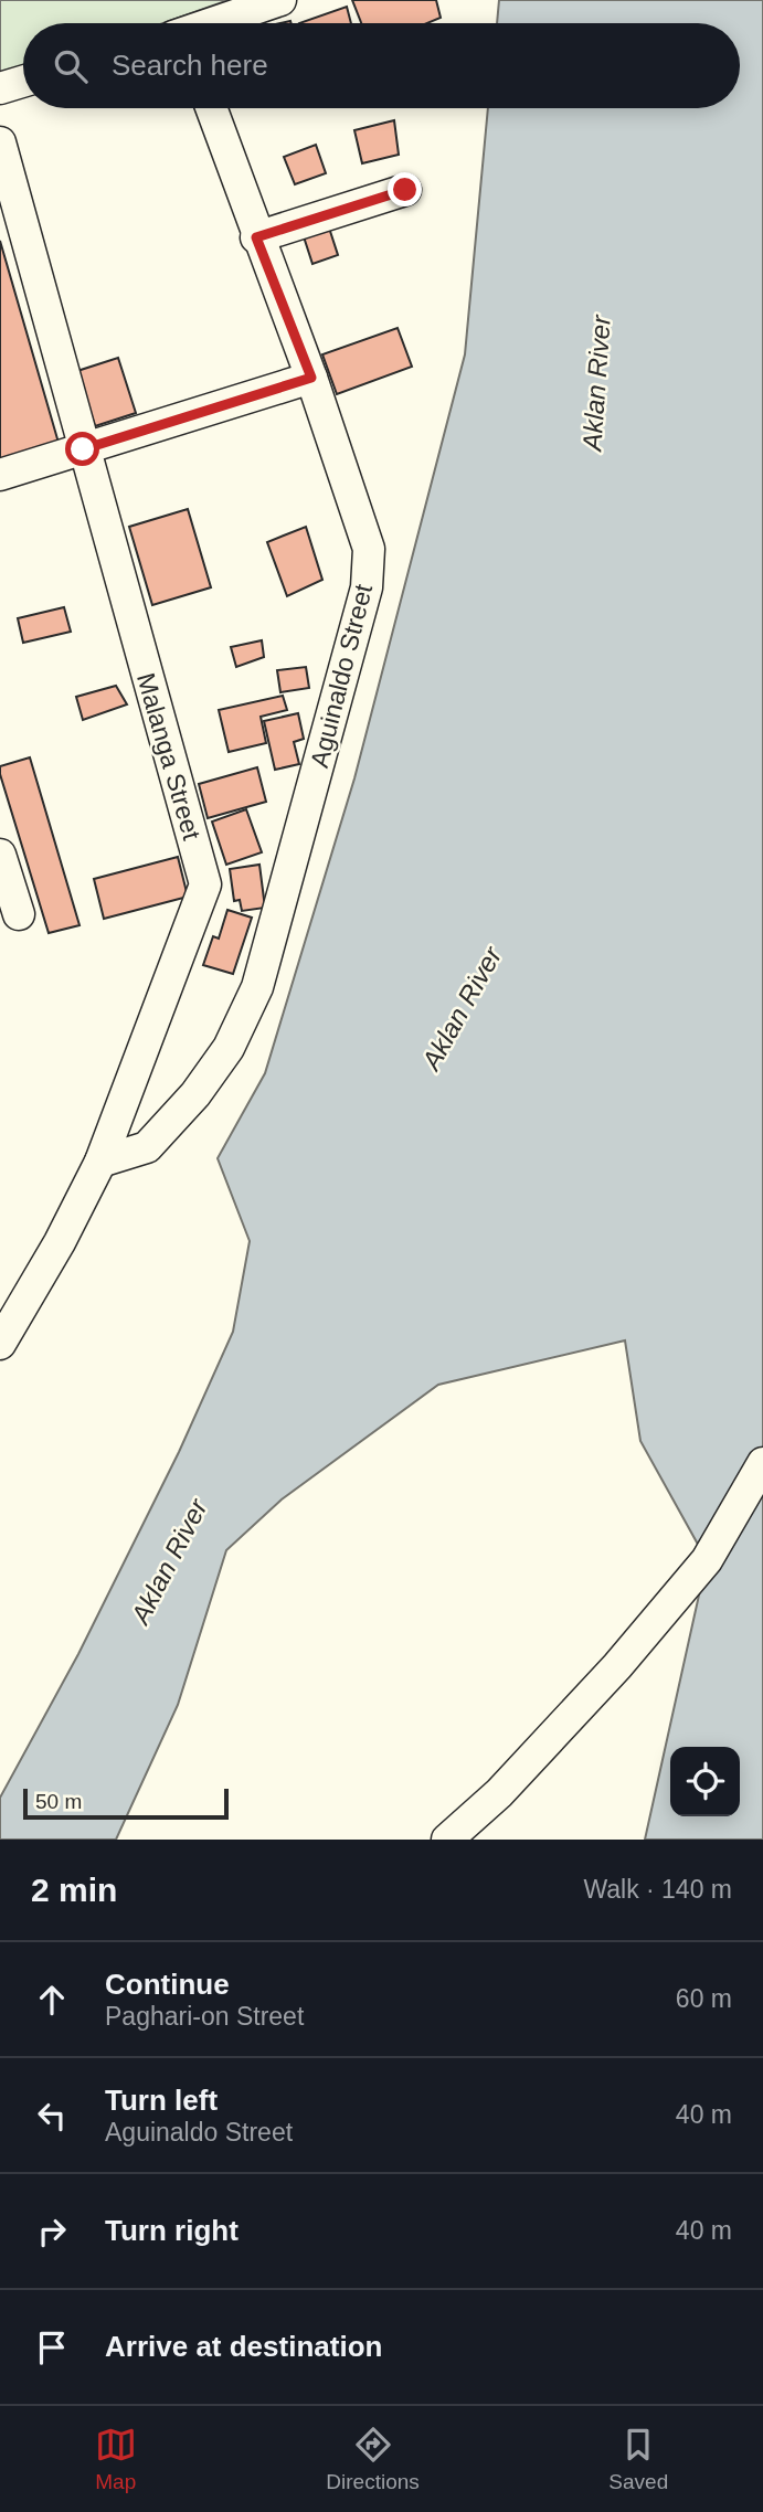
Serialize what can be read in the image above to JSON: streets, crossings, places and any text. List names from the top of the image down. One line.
{"streets":{"street":["Aguinaldo Street","Malanga Street"]},"crossings":[["Aguinaldo Street","Malanga Street"]],"water":["Aklan River"],"scale_bar":"50 m","page":{"search":"Search here","scale":"50 m","heading":["2 min","Walk · 140 m"],"list":[["Continue","Paghari-on Street","60 m"],["Turn left","Aguinaldo Street","40 m"],["Turn right","40 m"],"Arrive at destination"],"nav":["Map","Directions","Saved"]}}
